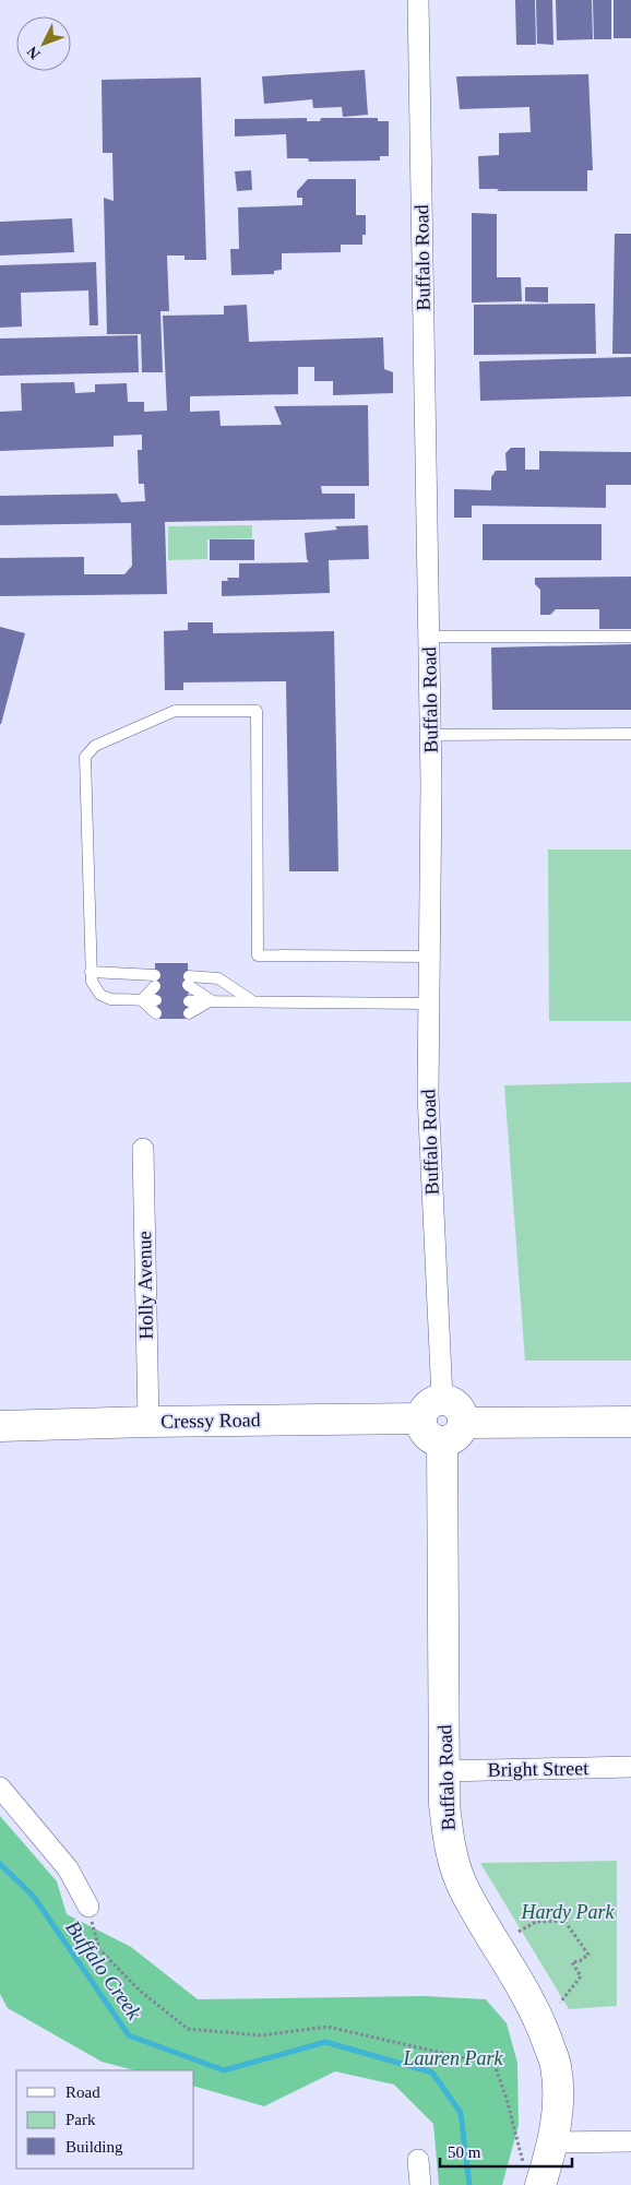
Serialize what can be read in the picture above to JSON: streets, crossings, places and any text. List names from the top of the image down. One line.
{"streets":{"street":["Buffalo Road","Holly Avenue","Cressy Road","Bright Street"]},"crossings":[["Buffalo Road","Cressy Road"],["Buffalo Road","Bright Street"],["Holly Avenue","Cressy Road"]],"water":["Buffalo Creek"],"parks":["Hardy Park","Lauren Park"],"legend":["Road","Park","Building"],"scale_bar":"50 m","north":"bottom left"}
